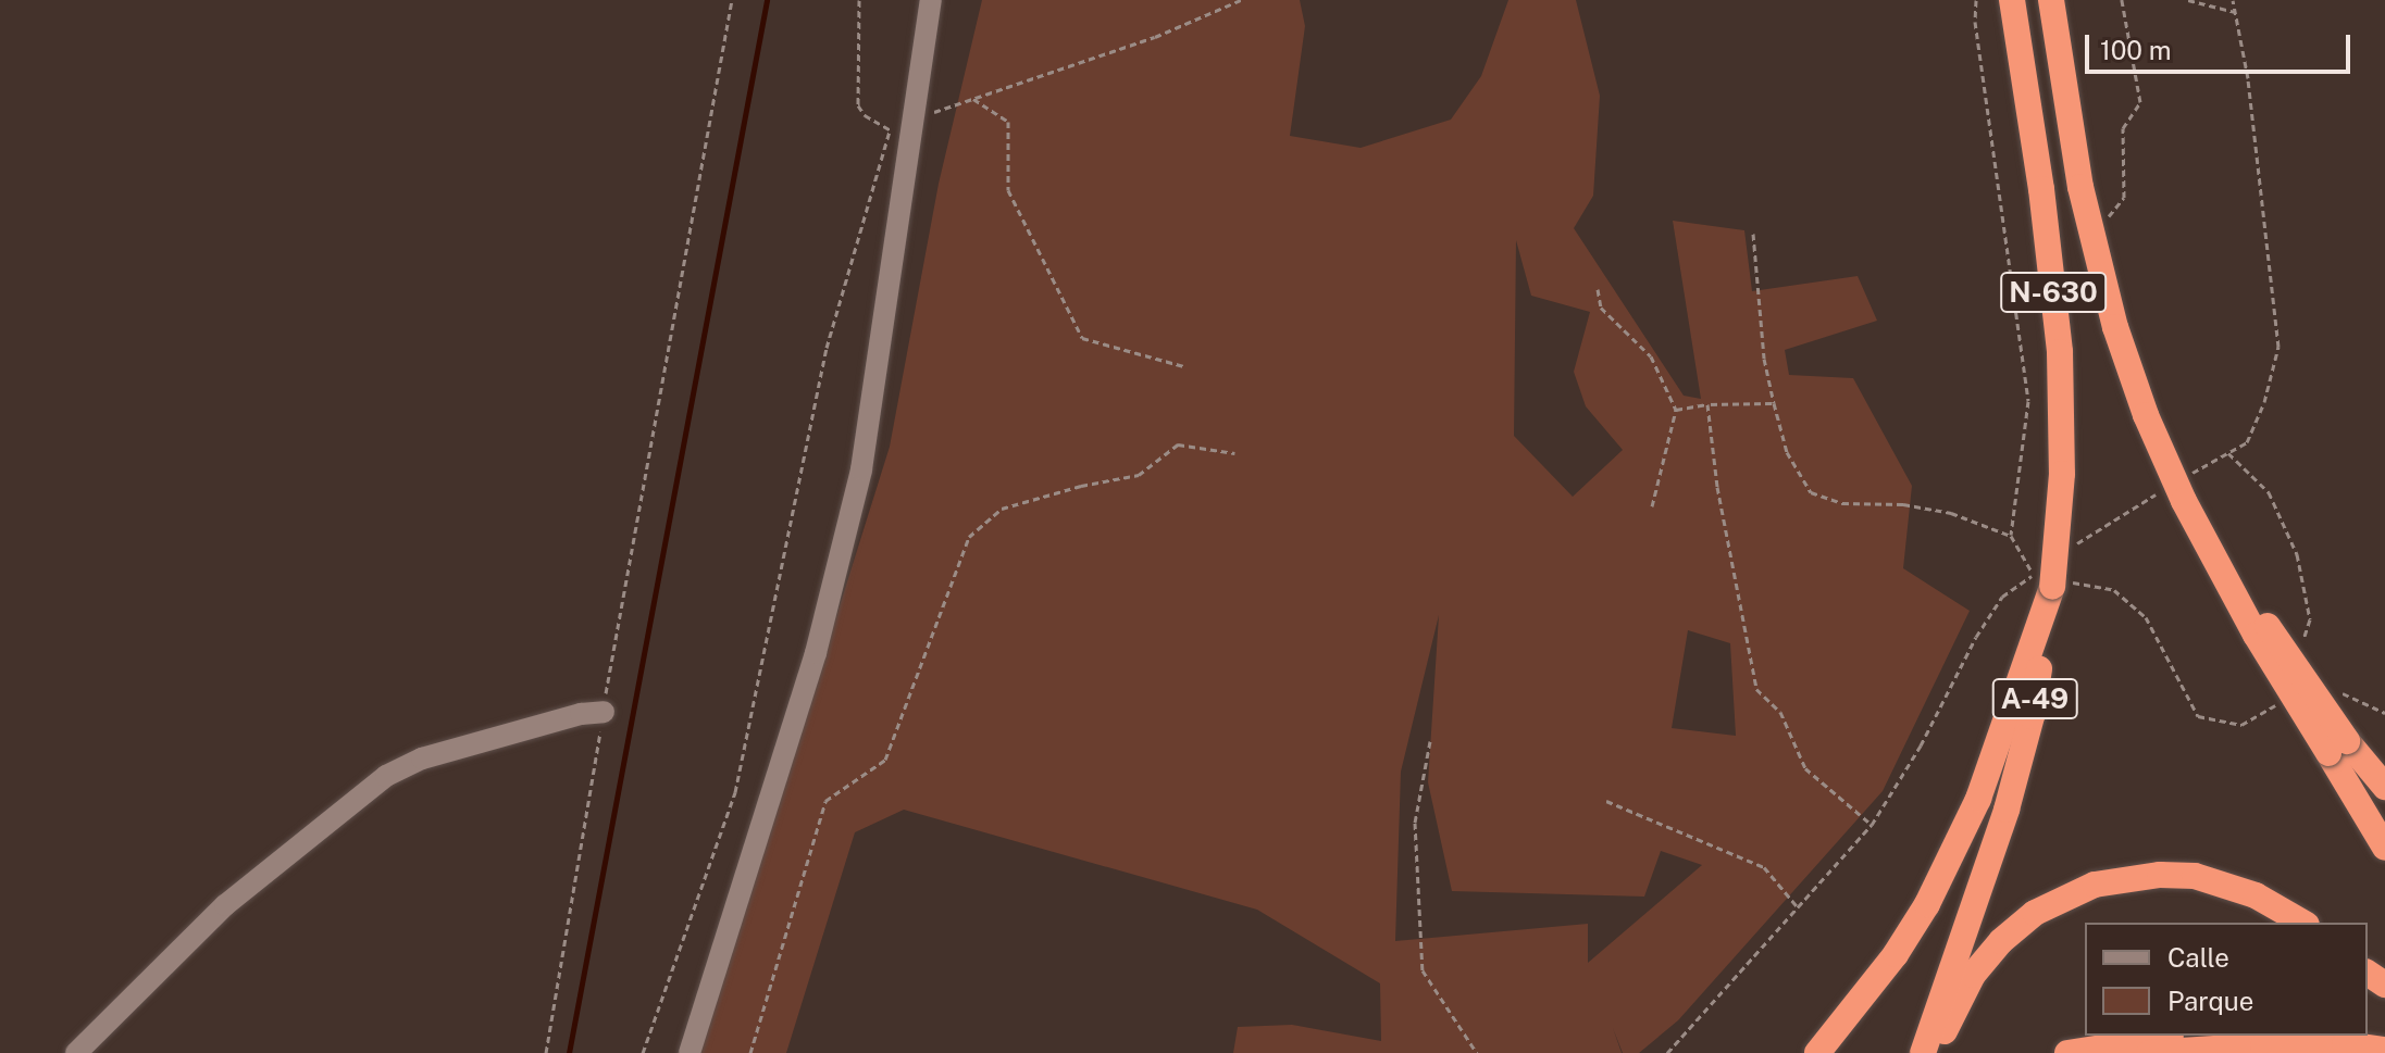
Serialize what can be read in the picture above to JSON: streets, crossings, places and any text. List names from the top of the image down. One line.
{"streets":{"highway":["N-630","A-49"]},"crossings":[["N-630","A-49"]],"legend":["Calle","Parque"],"scale_bar":"100 m"}
